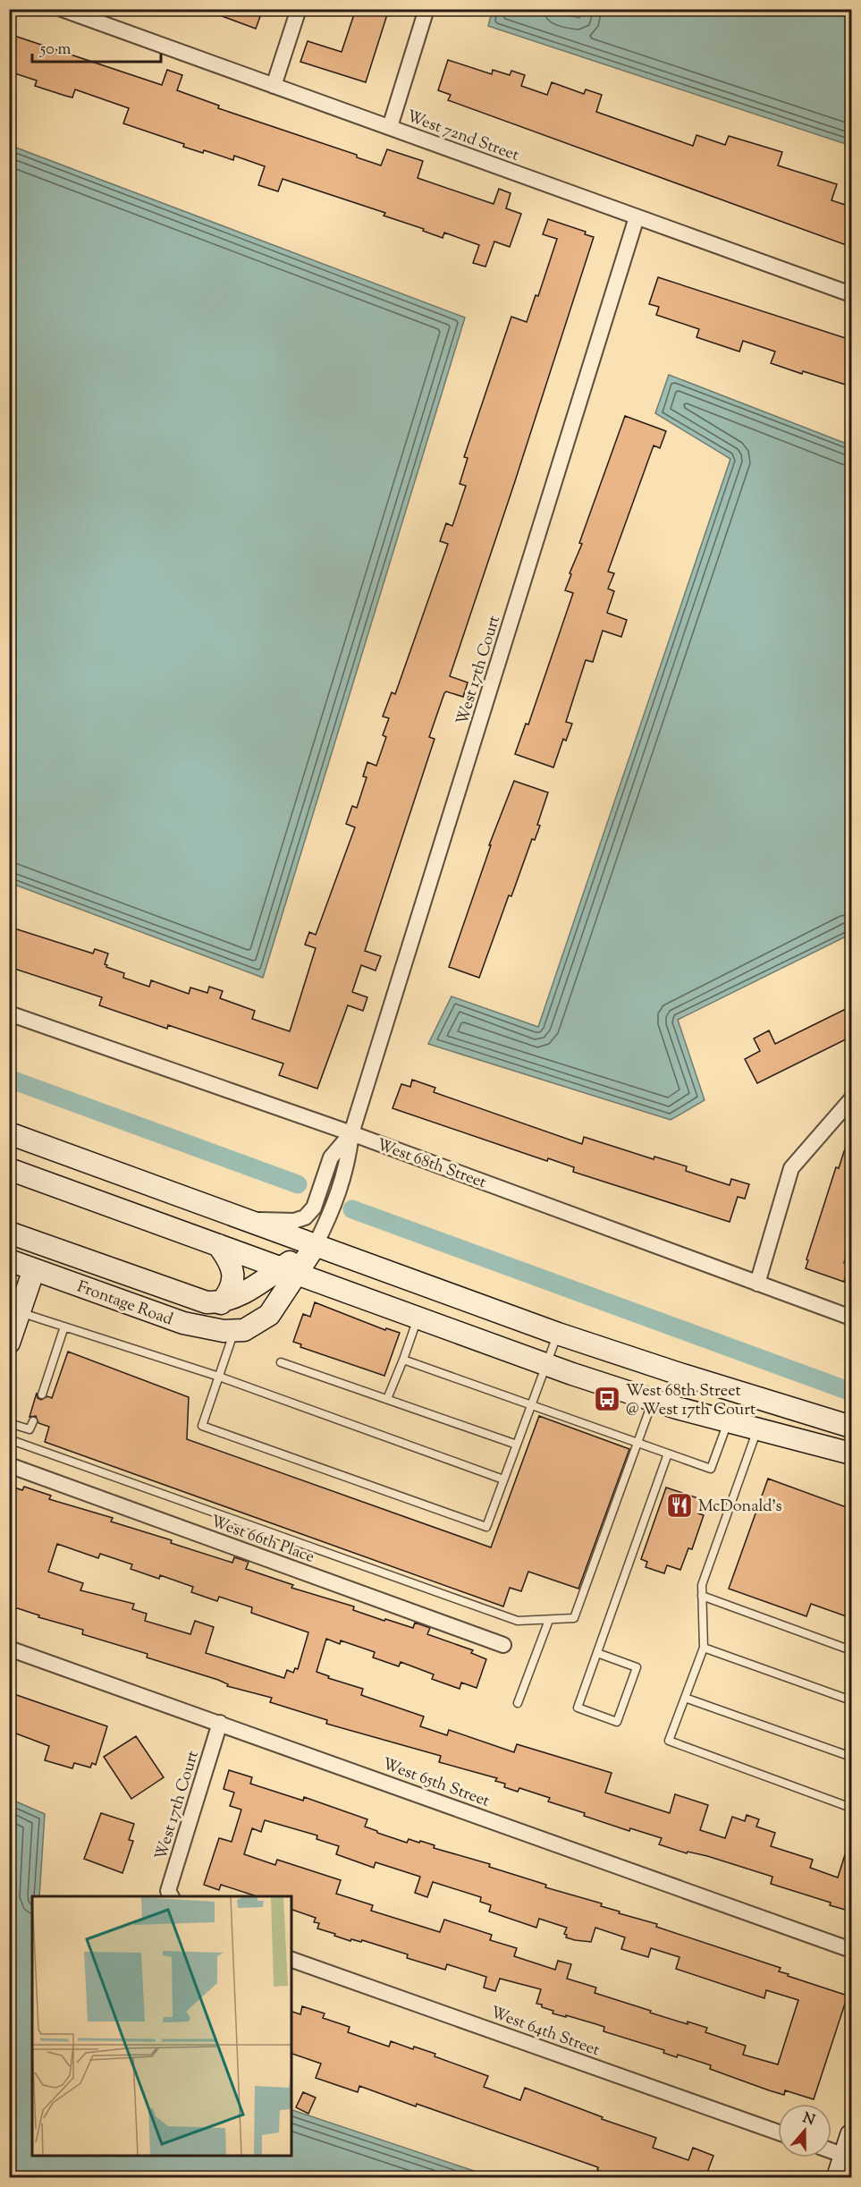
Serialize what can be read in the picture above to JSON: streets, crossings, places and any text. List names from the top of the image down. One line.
{"streets":{"main road":["Frontage Road"],"street":["West 72nd Street","West 17th Court","West 68th Street","West 66th Place","West 65th Street","West 64th Street"]},"crossings":[["West 72nd Street","West 17th Court"],["West 17th Court","West 68th Street"],["West 17th Court","West 65th Street"]],"places":{"bus stop":["West 68th Street @ West 17th Court"],"restaurant":["McDonald's"]},"scale_bar":"50 m","north":"top"}
